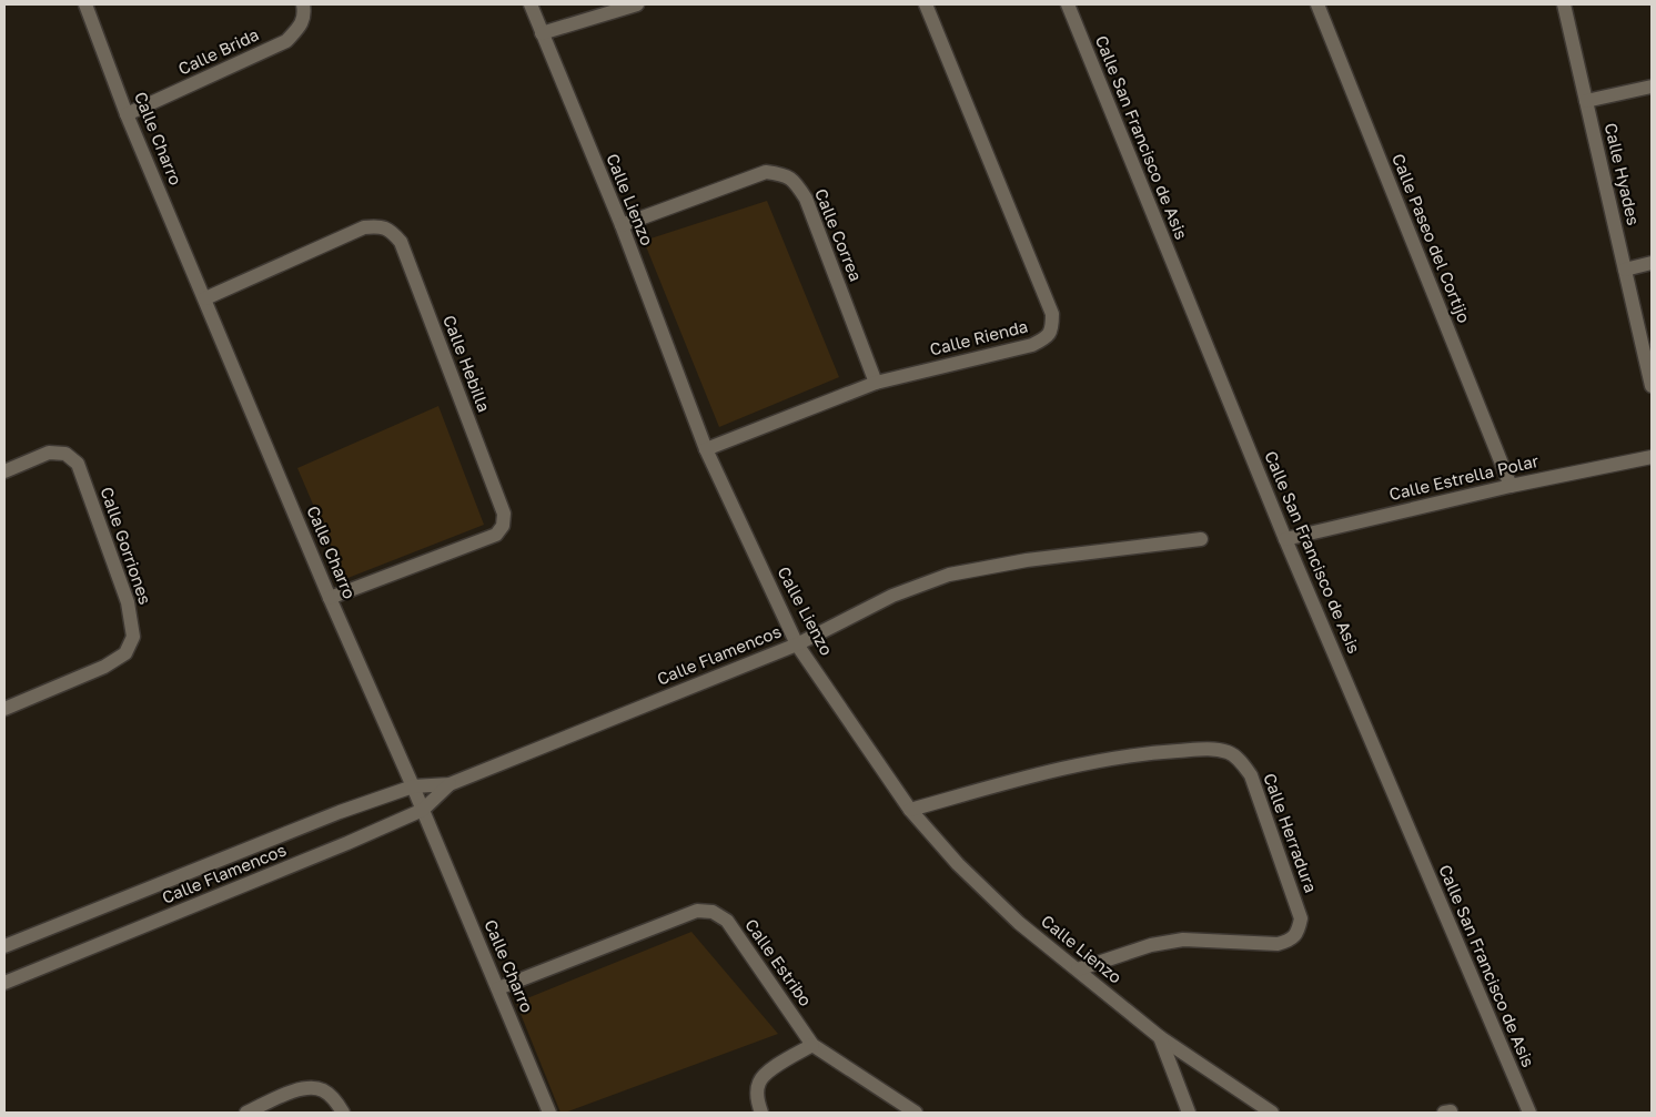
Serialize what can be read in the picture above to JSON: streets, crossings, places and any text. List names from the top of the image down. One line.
{"streets":{"street":["Calle Brida","Calle San Francisco de Asis","Calle Charro","Calle Hyades","Calle Lienzo","Calle Correa","Calle Paseo del Cortijo","Calle Rienda","Calle Hebilla","Calle Estrella Polar","Calle Gorriones","Calle Flamencos","Calle Herradura","Calle Estribo"]},"crossings":[["Calle Brida","Calle Charro"],["Calle San Francisco de Asis","Calle Estrella Polar"],["Calle Charro","Calle Hebilla"],["Calle Charro","Calle Flamencos"],["Calle Charro","Calle Estribo"],["Calle Lienzo","Calle Correa"],["Calle Lienzo","Calle Rienda"],["Calle Lienzo","Calle Flamencos"],["Calle Lienzo","Calle Herradura"],["Calle Correa","Calle Rienda"],["Calle Paseo del Cortijo","Calle Estrella Polar"]]}
